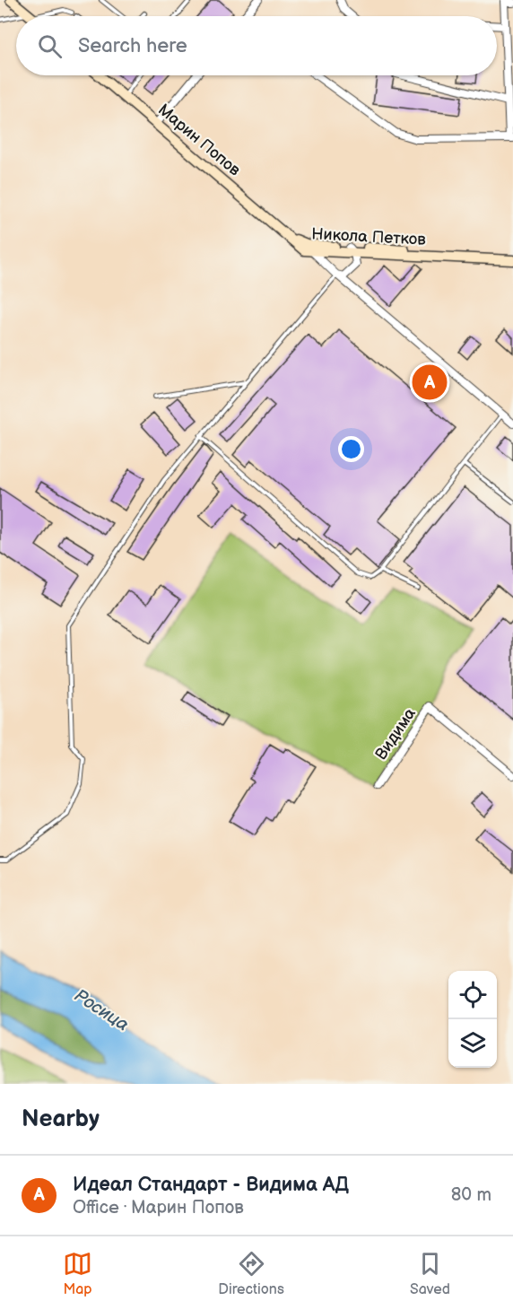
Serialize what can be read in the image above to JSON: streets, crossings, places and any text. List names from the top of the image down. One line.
{"streets":{"main road":["Марин Попов","Никола Петков"],"street":["Видима"]},"crossings":[["Марин Попов","Никола Петков"]],"water":["Росица"],"page":{"search":"Search here","pins":"A","heading":"Nearby","list":[{"mark":"A","name":"Идеал Стандарт - Видима АД","note":"Office · Марин Попов","value":"80 m"}],"nav":["Map","Directions","Saved"]}}
